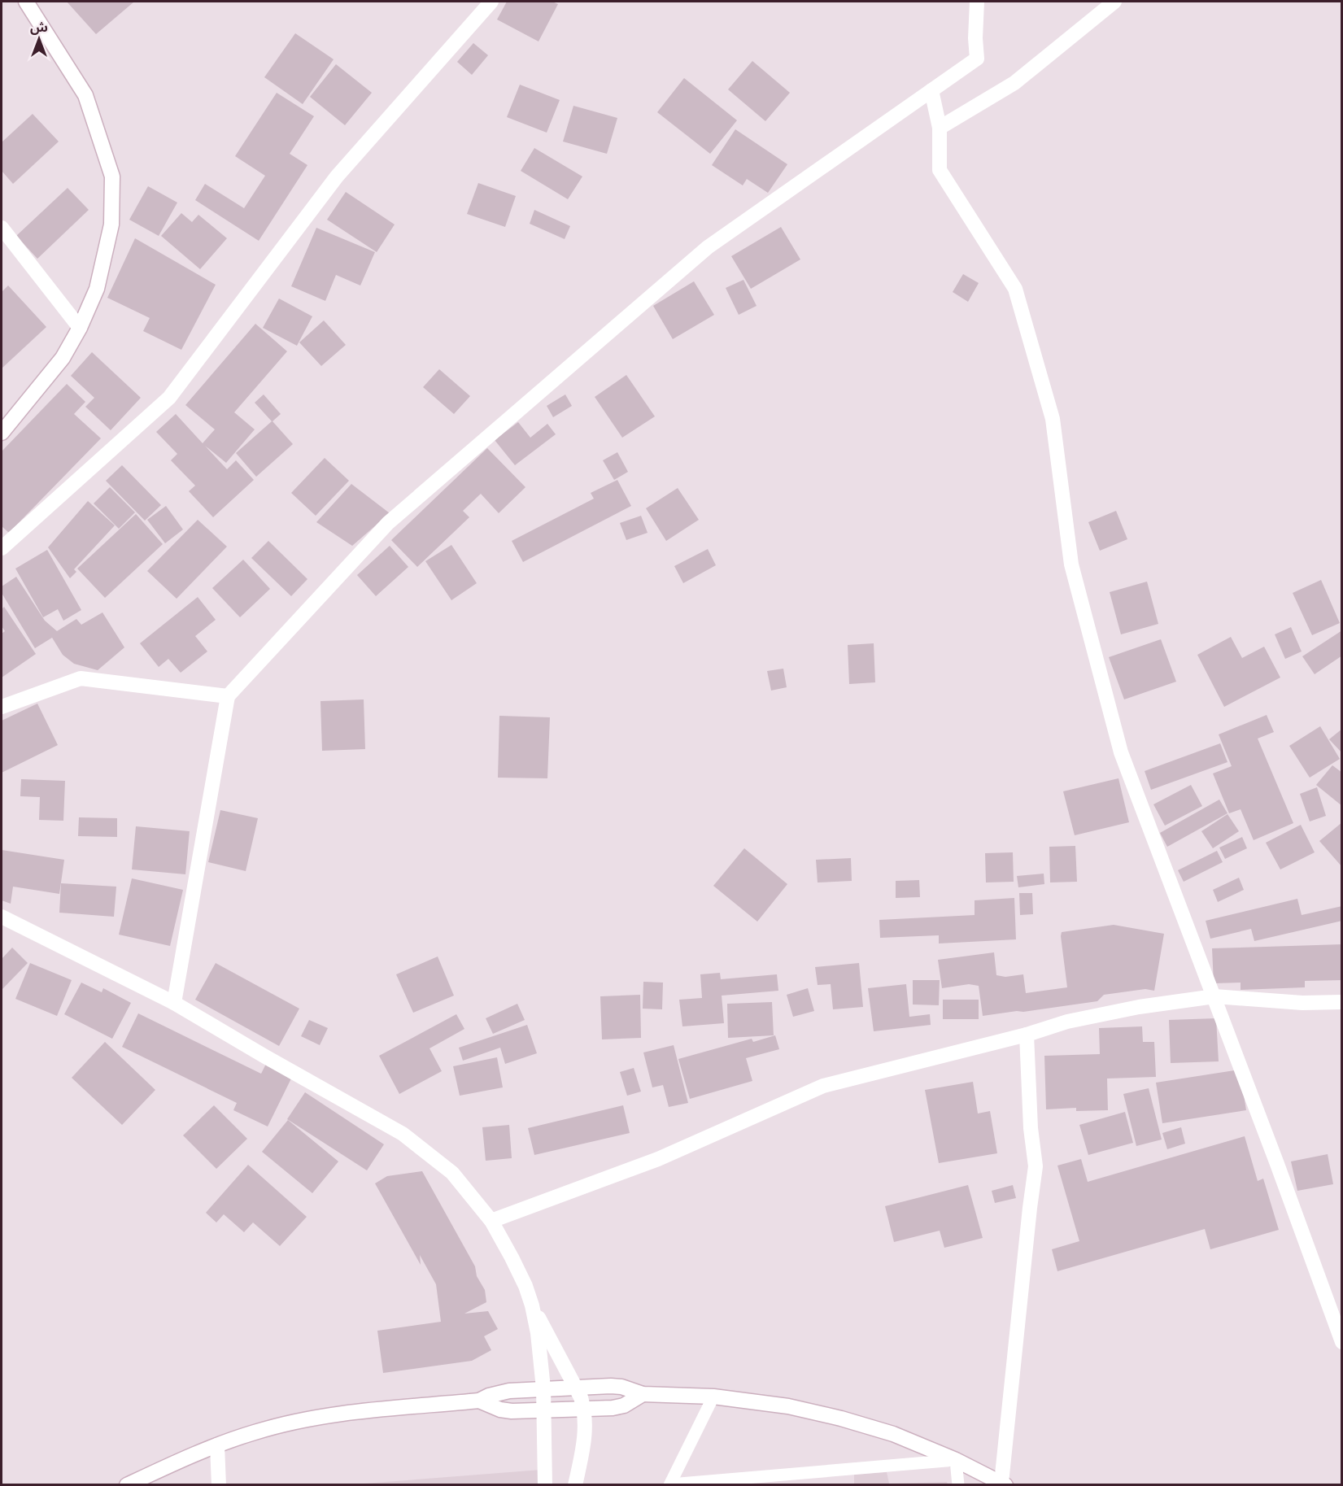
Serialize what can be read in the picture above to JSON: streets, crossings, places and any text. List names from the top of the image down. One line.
{"north":"top"}
